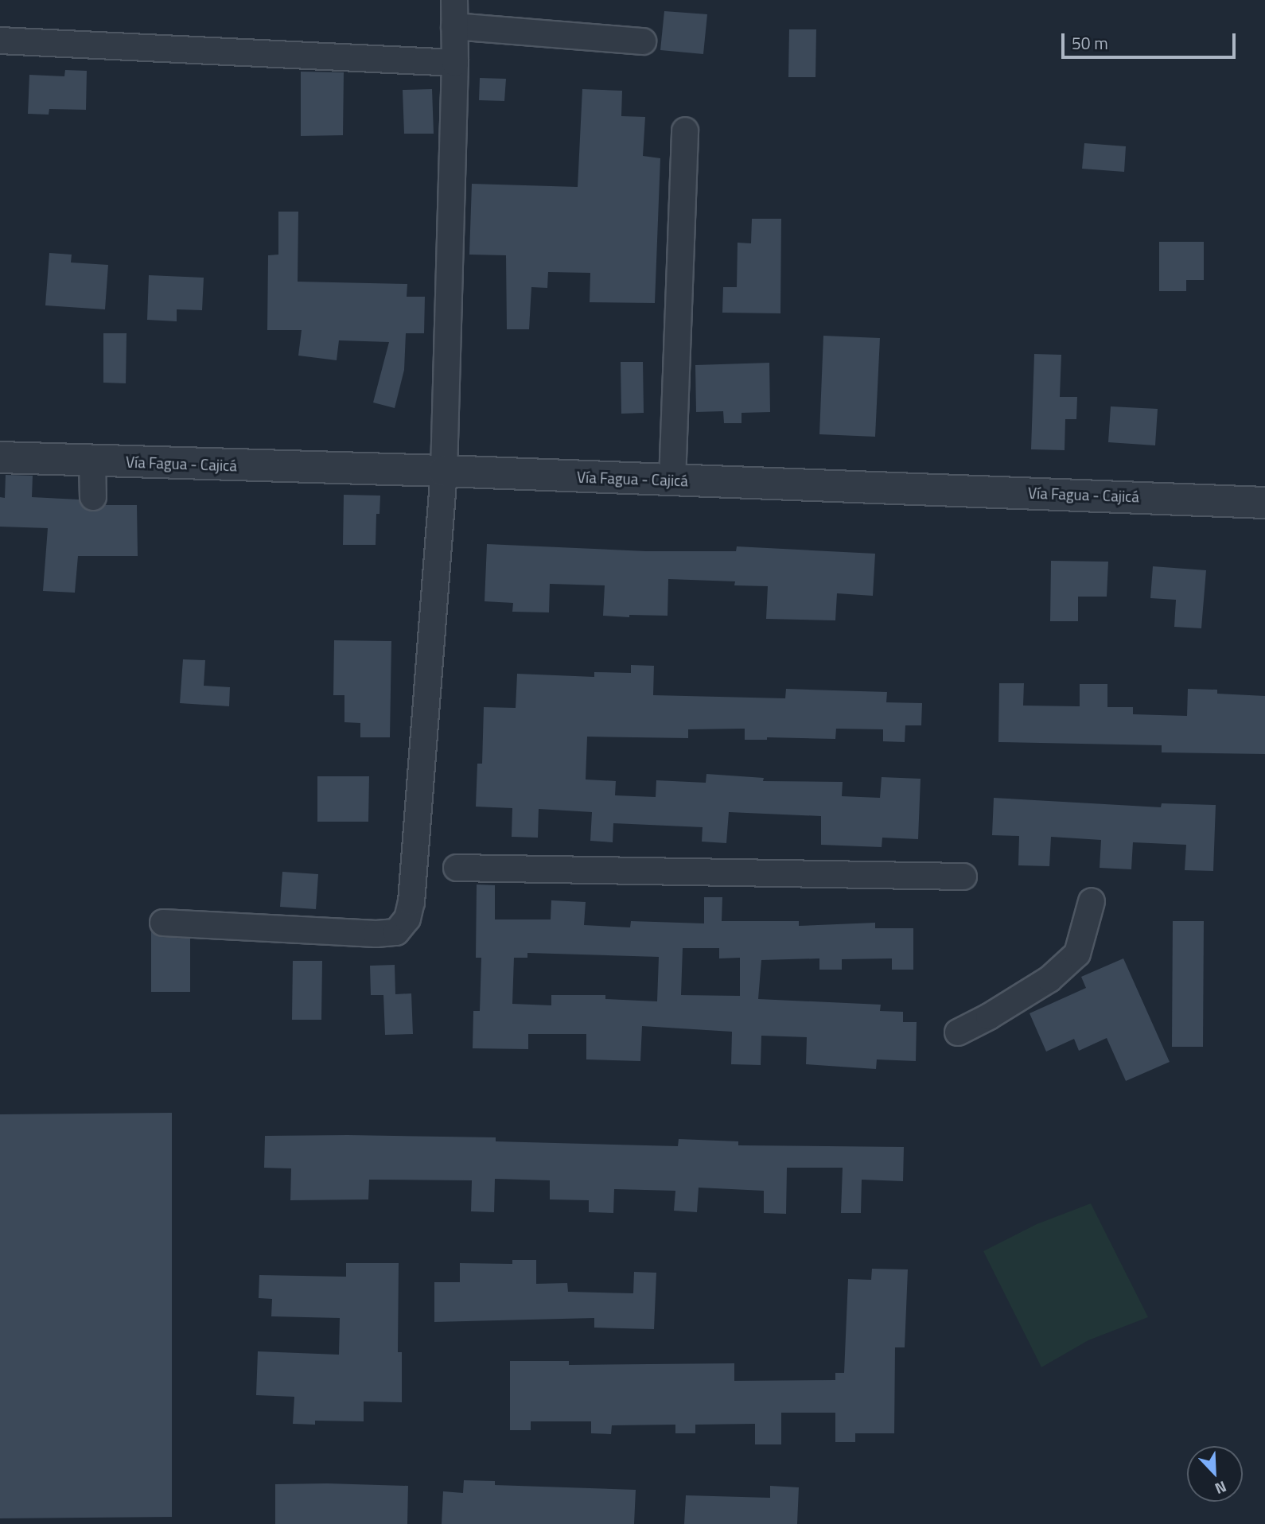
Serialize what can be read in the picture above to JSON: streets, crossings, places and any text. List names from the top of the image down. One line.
{"streets":{"street":["Vía Fagua - Cajicá"]},"scale_bar":"50 m","north":"bottom right"}
